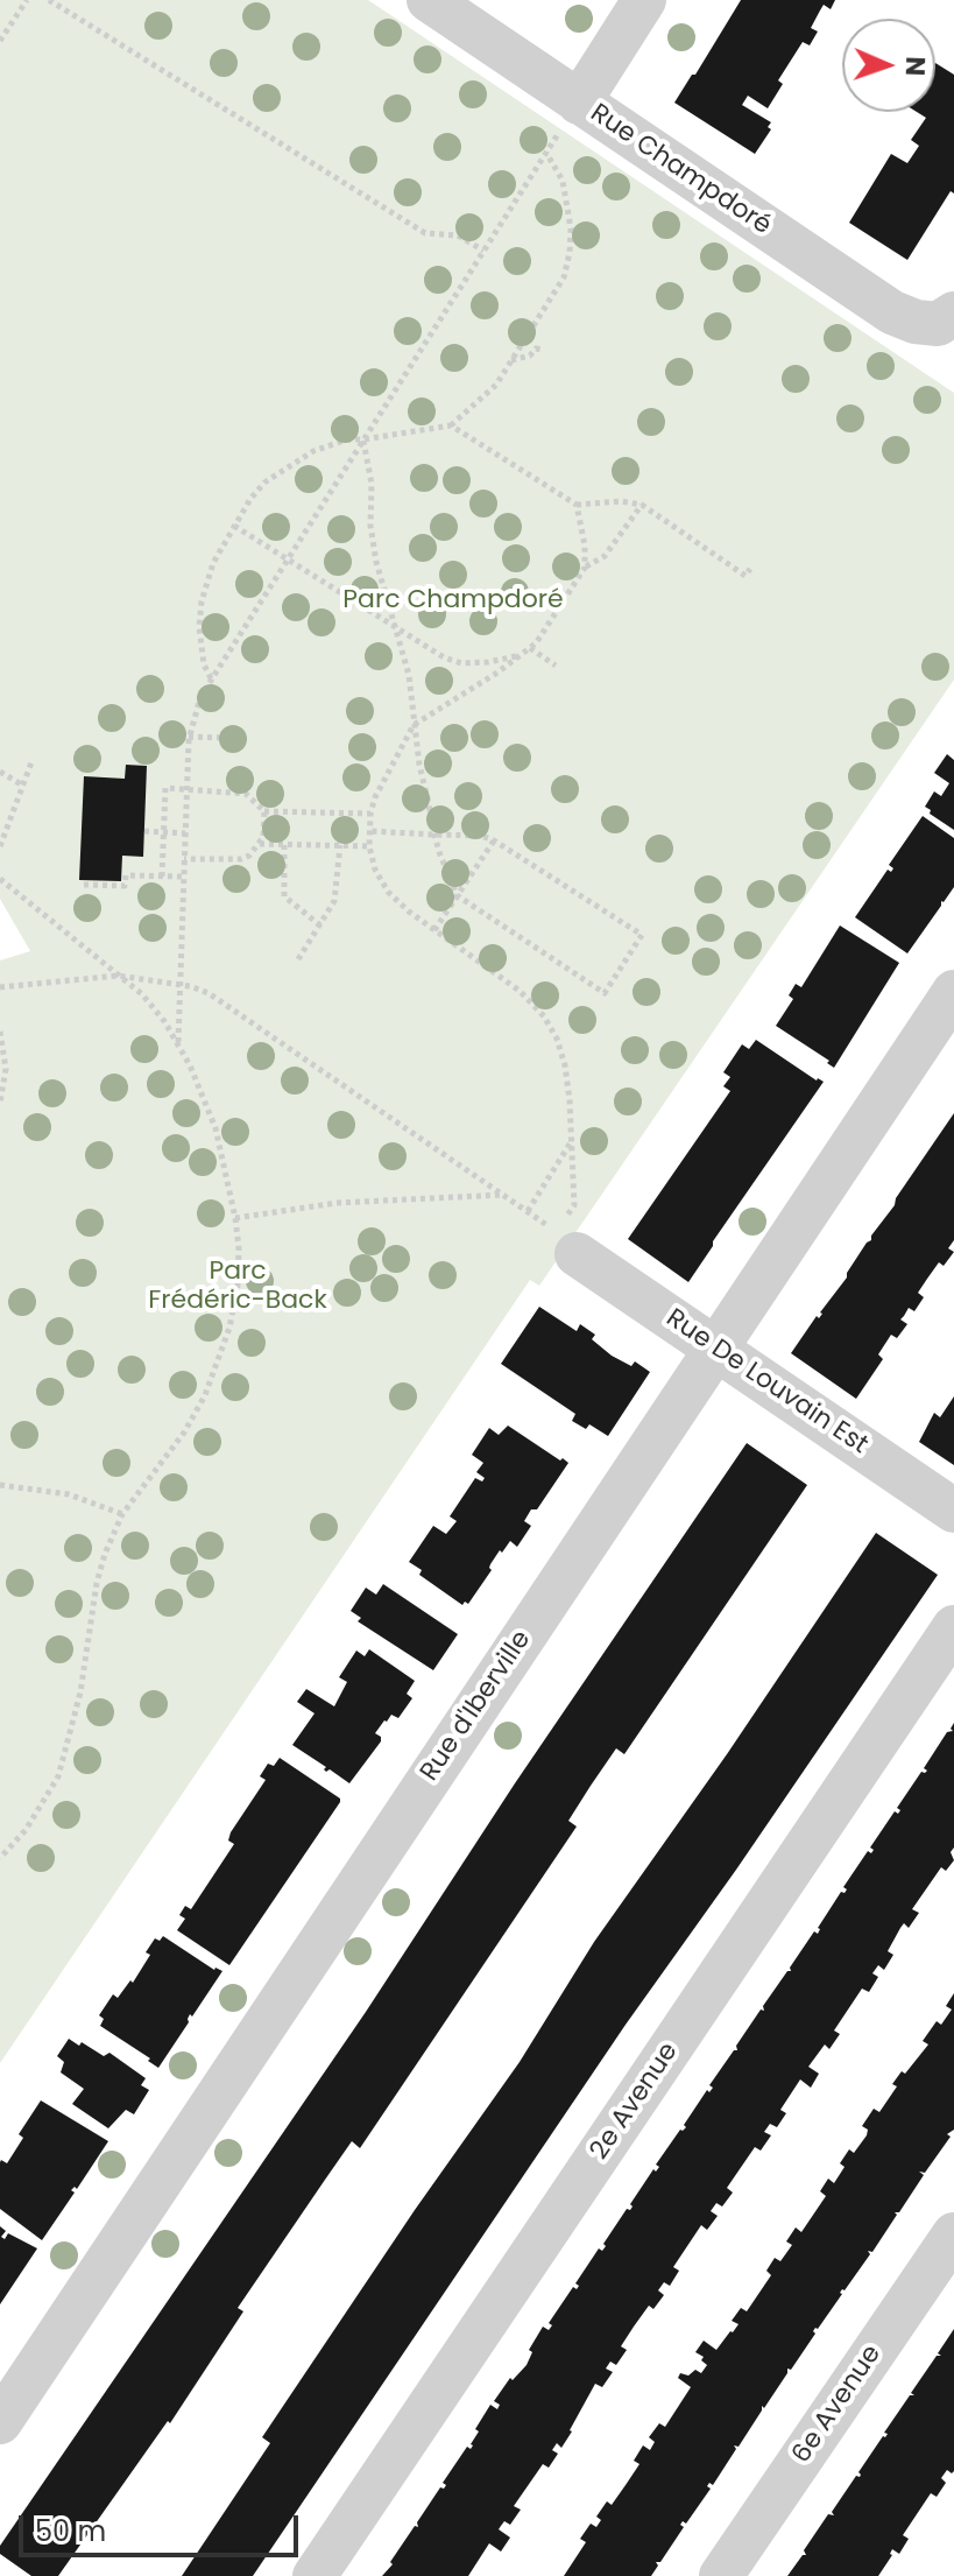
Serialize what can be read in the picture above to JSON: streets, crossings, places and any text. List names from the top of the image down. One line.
{"streets":{"street":["Rue Champdoré","Rue De Louvain Est","Rue d'Iberville","2e Avenue","6e Avenue"]},"crossings":[["Rue De Louvain Est","Rue d'Iberville"]],"parks":["Parc Champdoré","Parc Frédéric-Back"],"scale_bar":"50 m","north":"right"}
